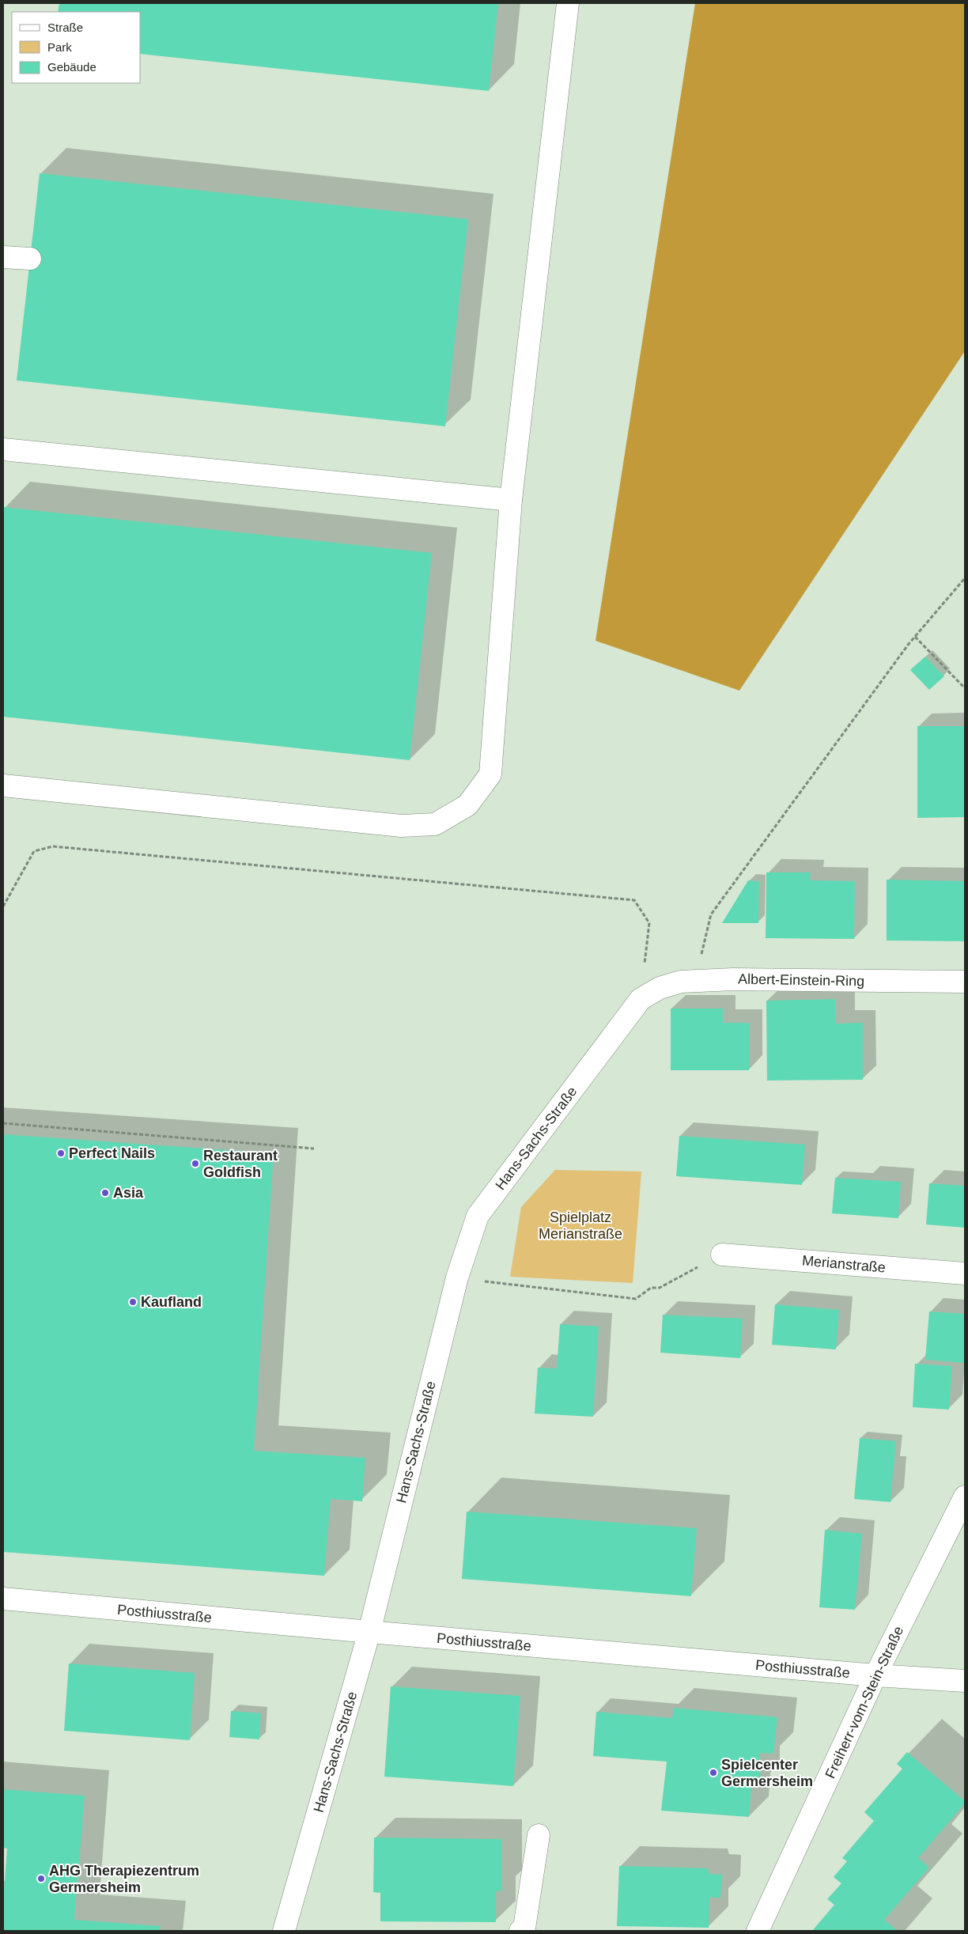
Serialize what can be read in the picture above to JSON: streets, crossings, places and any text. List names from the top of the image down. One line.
{"streets":{"street":["Albert-Einstein-Ring","Hans-Sachs-Straße","Merianstraße","Posthiusstraße","Freiherr-vom-Stein-Straße"]},"crossings":[["Albert-Einstein-Ring","Hans-Sachs-Straße"],["Hans-Sachs-Straße","Posthiusstraße"],["Posthiusstraße","Freiherr-vom-Stein-Straße"]],"parks":["Spielplatz Merianstraße"],"places":["Perfect Nails","Restaurant Goldfish","Asia","Kaufland","Spielcenter Germersheim","AHG Therapiezentrum Germersheim"],"legend":["Straße","Park","Gebäude"]}
